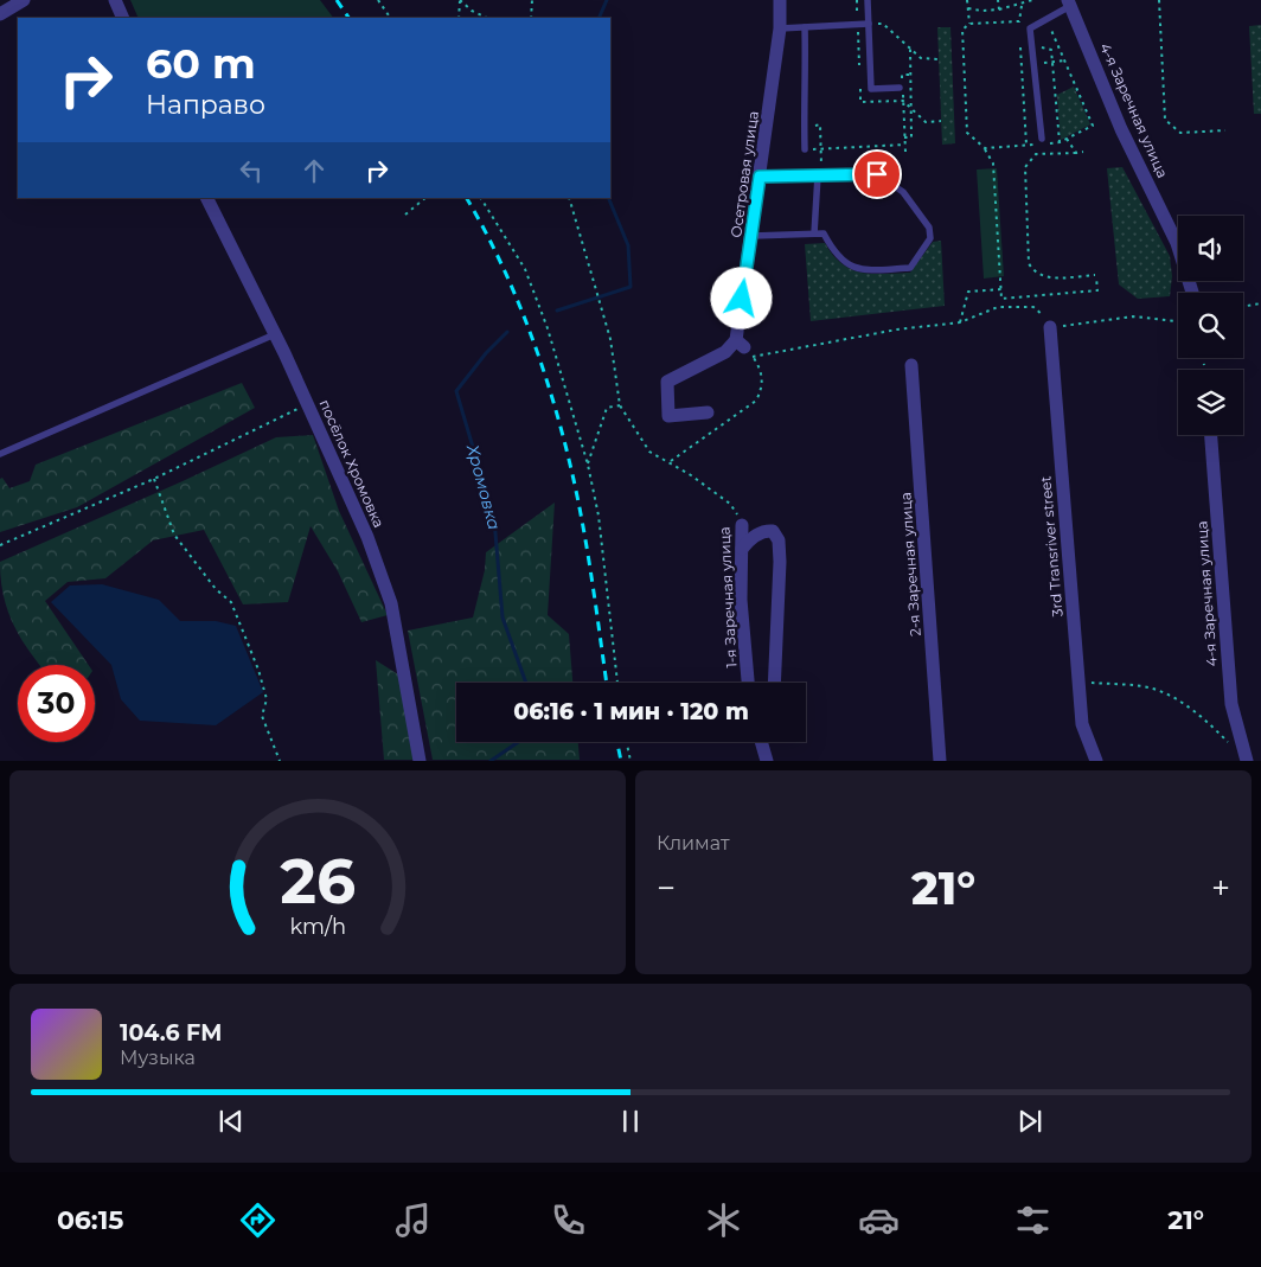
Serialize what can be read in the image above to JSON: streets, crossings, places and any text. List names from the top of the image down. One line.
{"streets":{"street":["4-я Заречная улица","Осетровая улица","посёлок Хромовка","3rd Transriver street","2-я Заречная улица","1-я Заречная улица"]},"water":["Хромовка"],"page":{"turn":["60 m","Направо"],"limit":"30","trip":"06:16 · 1 мин · 120 m","tile":"Климат","heat":["−","21°","+"],"song":["104.6 FM","Музыка"],"tabs":["06:15","21°"],"gauge":["26","km/h"]}}
